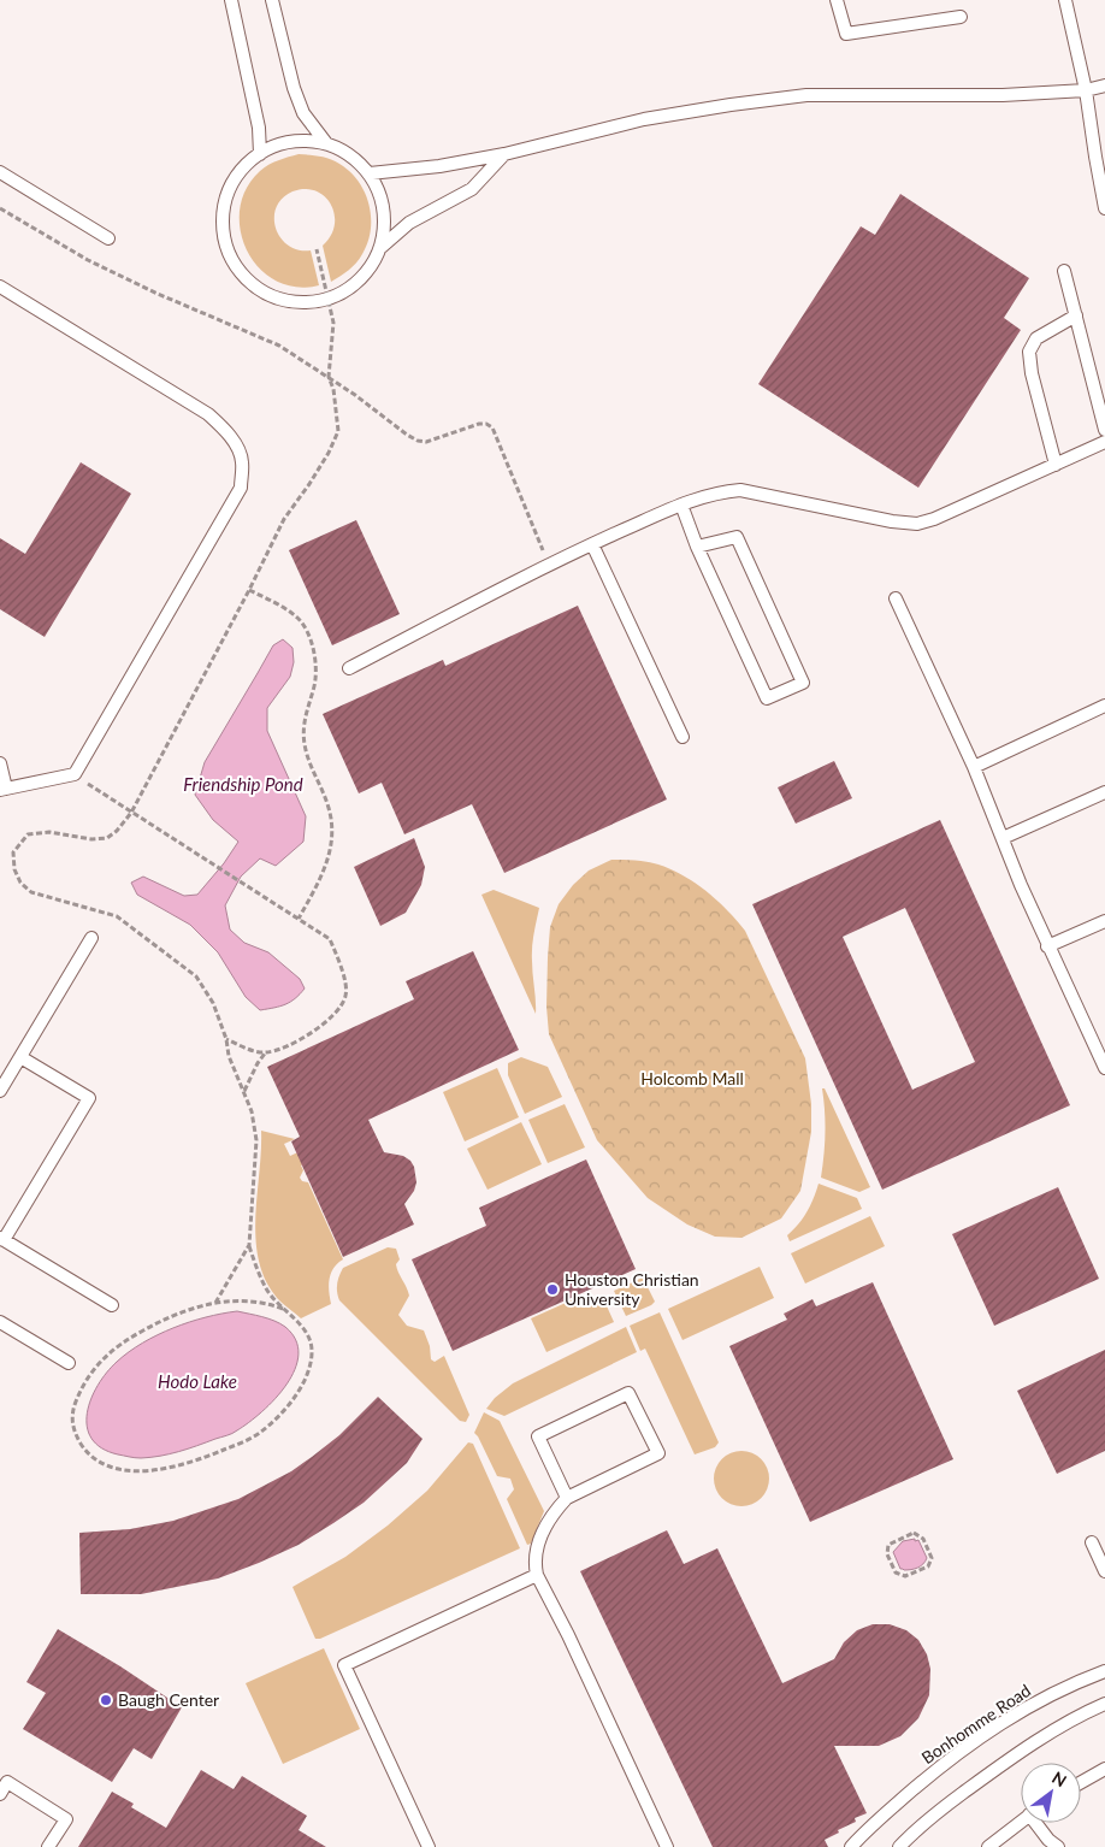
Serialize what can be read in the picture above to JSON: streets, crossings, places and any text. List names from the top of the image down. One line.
{"streets":{"lane":["Bonhomme Road"]},"water":["Friendship Pond","Hodo Lake"],"parks":["Holcomb Mall"],"places":["Houston Christian University","Baugh Center"],"north":"top right"}
